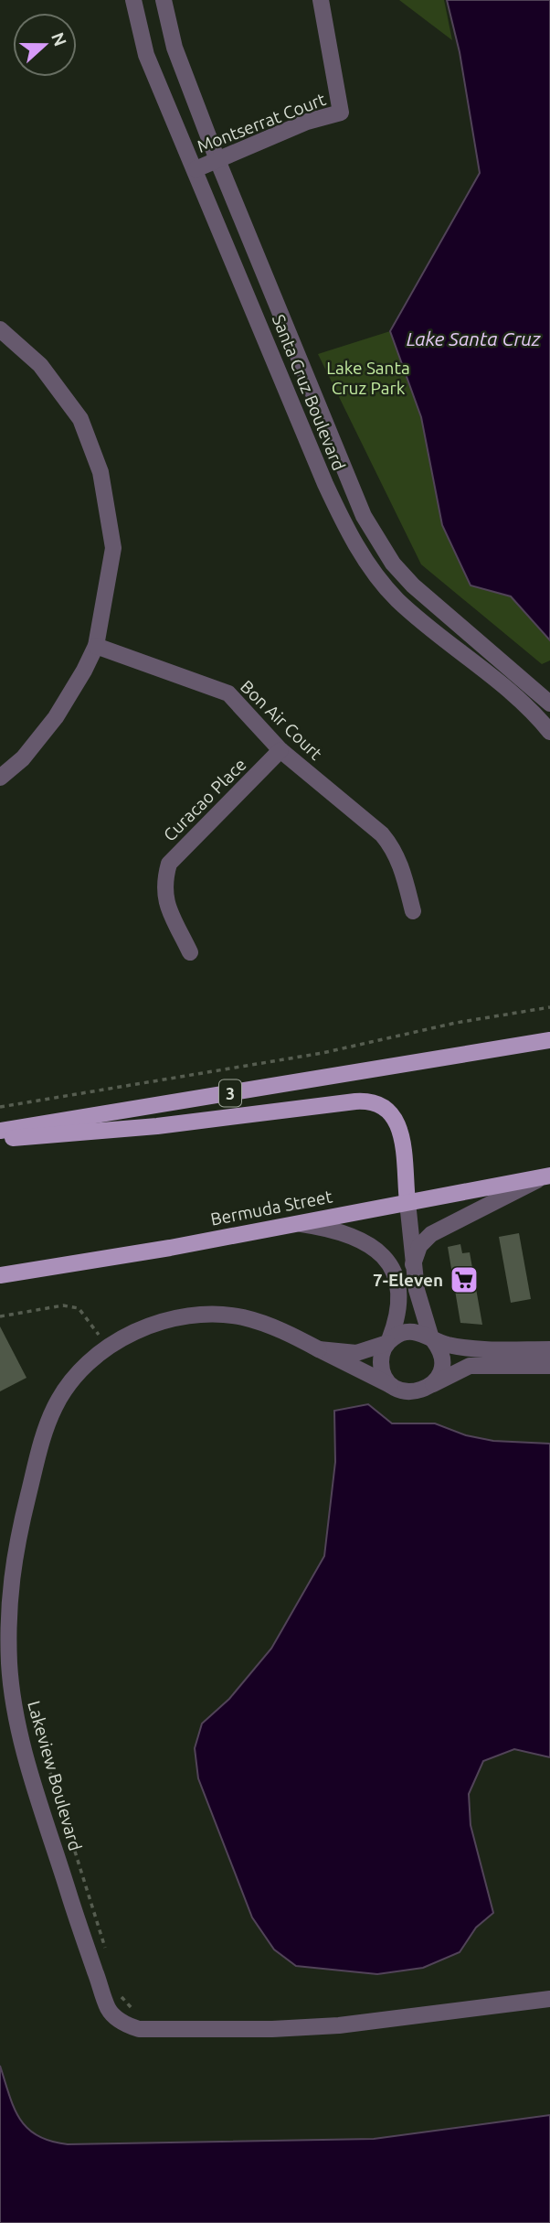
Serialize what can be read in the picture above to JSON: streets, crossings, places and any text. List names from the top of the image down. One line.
{"streets":{"main road":["3","Bermuda Street"],"street":["Montserrat Court","Santa Cruz Boulevard","Bon Air Court","Curacao Place","Lakeview Boulevard"]},"crossings":[["Montserrat Court","Santa Cruz Boulevard"],["Bon Air Court","Curacao Place"]],"water":["Lake Santa Cruz"],"parks":["Lake Santa Cruz Park"],"places":{"supermarket":["7-Eleven"]},"north":"right"}
